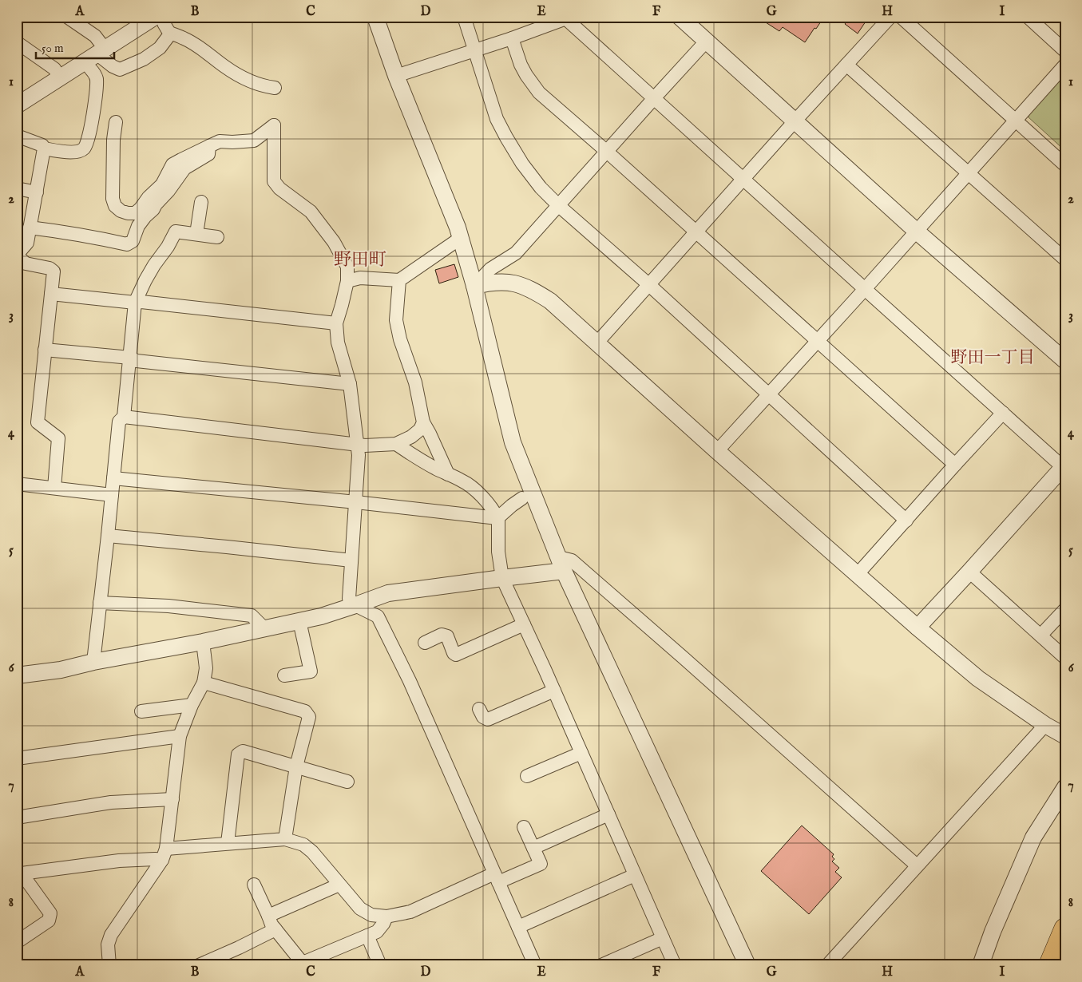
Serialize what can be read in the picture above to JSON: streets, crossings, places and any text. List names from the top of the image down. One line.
{"districts":["野田町","野田一丁目"],"scale_bar":"50 m","grid":{"columns":["A","B","C","D","E","F","G","H","I"],"rows":["1","2","3","4","5","6","7","8"]}}
